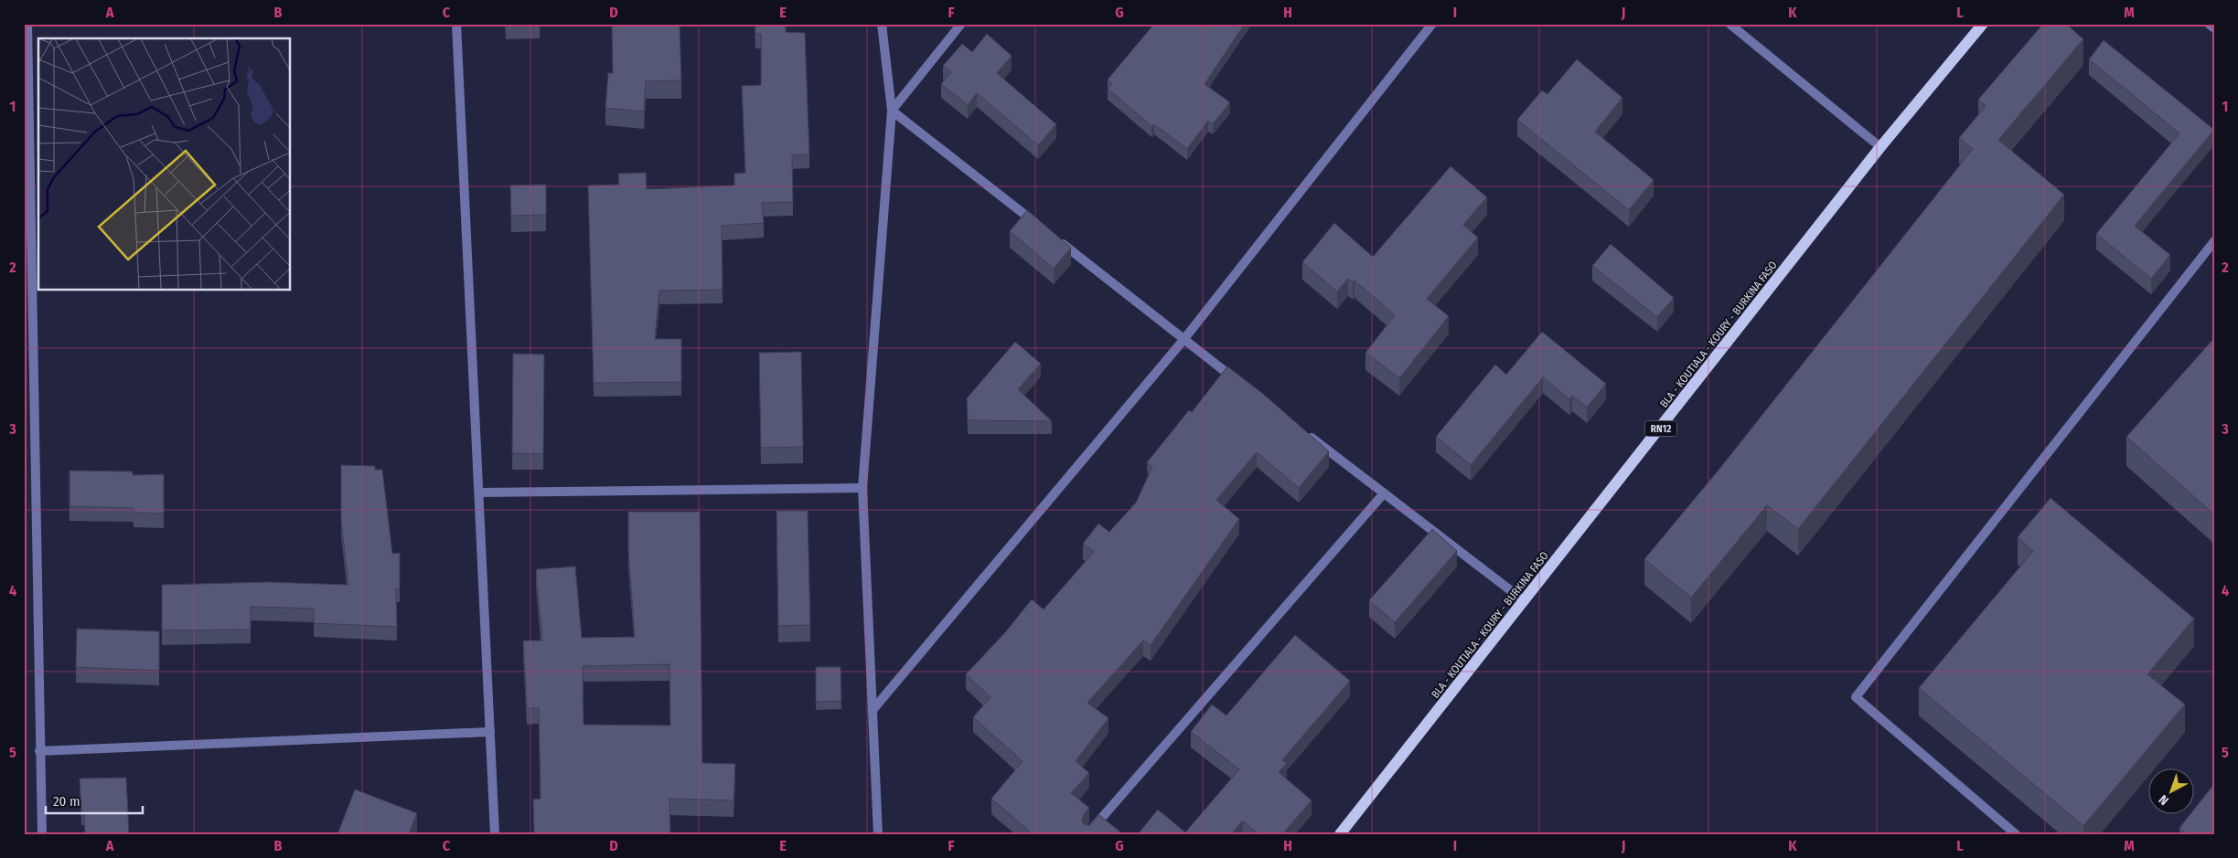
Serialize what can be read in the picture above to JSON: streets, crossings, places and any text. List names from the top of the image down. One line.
{"streets":{"main road":["BLA - KOUTIALA - KOURY - BURKINA FASO","RN12"]},"scale_bar":"20 m","north":"bottom left","grid":{"columns":["A","B","C","D","E","F","G","H","I","J","K","L","M"],"rows":["1","2","3","4","5"]}}
